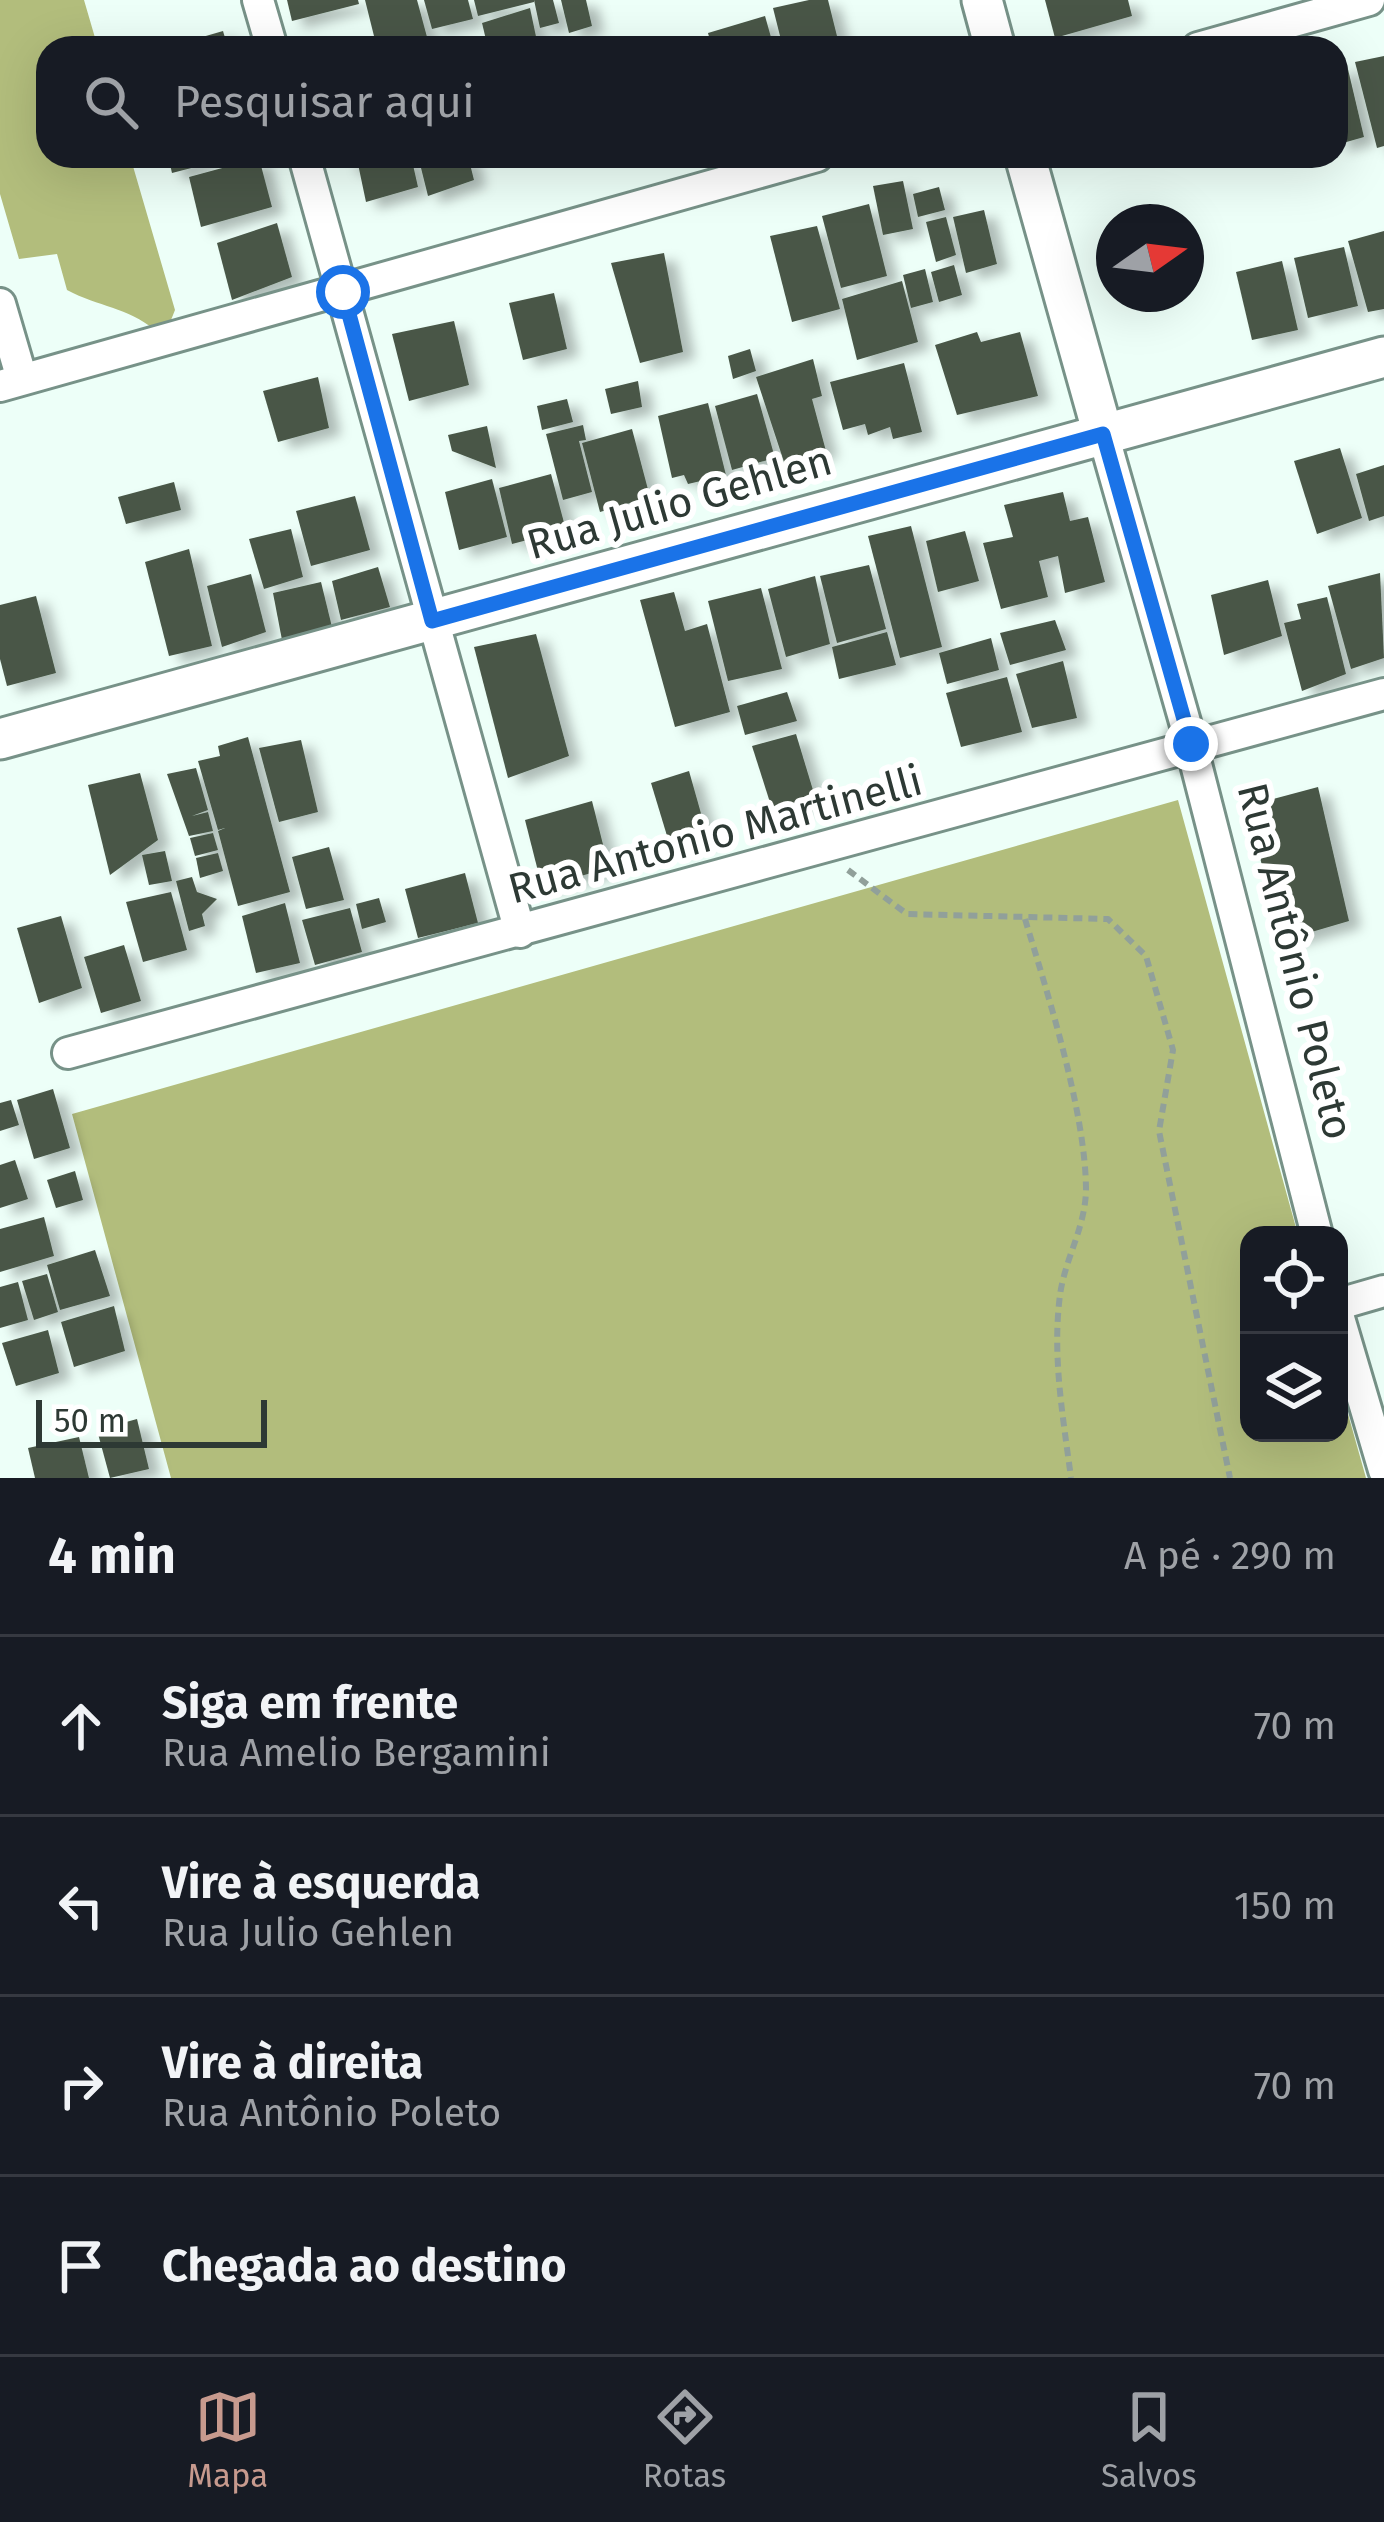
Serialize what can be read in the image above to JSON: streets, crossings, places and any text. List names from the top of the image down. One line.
{"streets":{"street":["Rua Julio Gehlen","Rua Antonio Martinelli","Rua Antônio Poleto"]},"crossings":[["Rua Julio Gehlen","Rua Antônio Poleto"],["Rua Antonio Martinelli","Rua Antônio Poleto"]],"scale_bar":"50 m","north":"right","page":{"search":"Pesquisar aqui","scale":"50 m","heading":["4 min","A pé · 290 m"],"list":[["Siga em frente","Rua Amelio Bergamini","70 m"],["Vire à esquerda","Rua Julio Gehlen","150 m"],["Vire à direita","Rua Antônio Poleto","70 m"],"Chegada ao destino"],"nav":["Mapa","Rotas","Salvos"]}}
